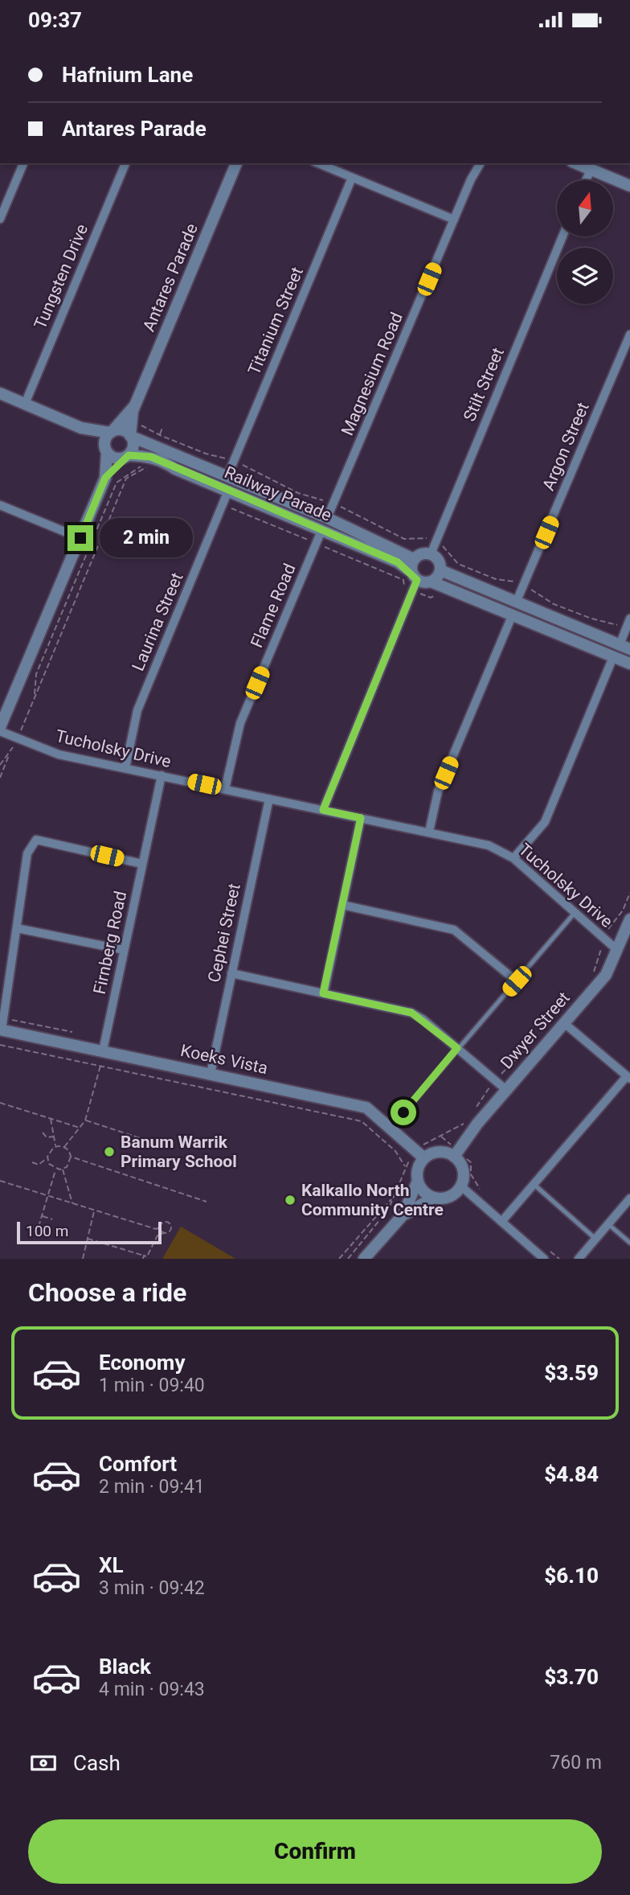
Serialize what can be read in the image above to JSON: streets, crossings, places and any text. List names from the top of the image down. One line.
{"streets":{"street":["Tungsten Drive","Antares Parade","Titanium Street","Magnesium Road","Stilt Street","Argon Street","Railway Parade","Flame Road","Laurina Street","Tucholsky Drive","Cephei Street","Firnberg Road","Dwyer Street","Koeks Vista"]},"crossings":[["Antares Parade","Railway Parade"],["Titanium Street","Railway Parade"],["Magnesium Road","Railway Parade"],["Stilt Street","Railway Parade"],["Railway Parade","Flame Road"],["Railway Parade","Laurina Street"],["Flame Road","Tucholsky Drive"],["Laurina Street","Tucholsky Drive"],["Tucholsky Drive","Cephei Street"],["Tucholsky Drive","Firnberg Road"],["Tucholsky Drive","Dwyer Street"],["Cephei Street","Koeks Vista"],["Firnberg Road","Koeks Vista"],["Dwyer Street","Koeks Vista"]],"places":["Banum Warrik Primary School","Kalkallo North Community Centre"],"scale_bar":"100 m","north":"top","page":{"status":"09:37","banner":["Hafnium Lane","Antares Parade"],"bubble":"2 min","scale":"100 m","heading":"Choose a ride","list":[{"name":"Economy","note":"1 min · 09:40","value":"$3.59"},{"name":"Comfort","note":"2 min · 09:41","value":"$4.84"},{"name":"XL","note":"3 min · 09:42","value":"$6.10"},{"name":"Black","note":"4 min · 09:43","value":"$3.70"}],"pay":["Cash","760 m"],"buttons":"Confirm"}}
